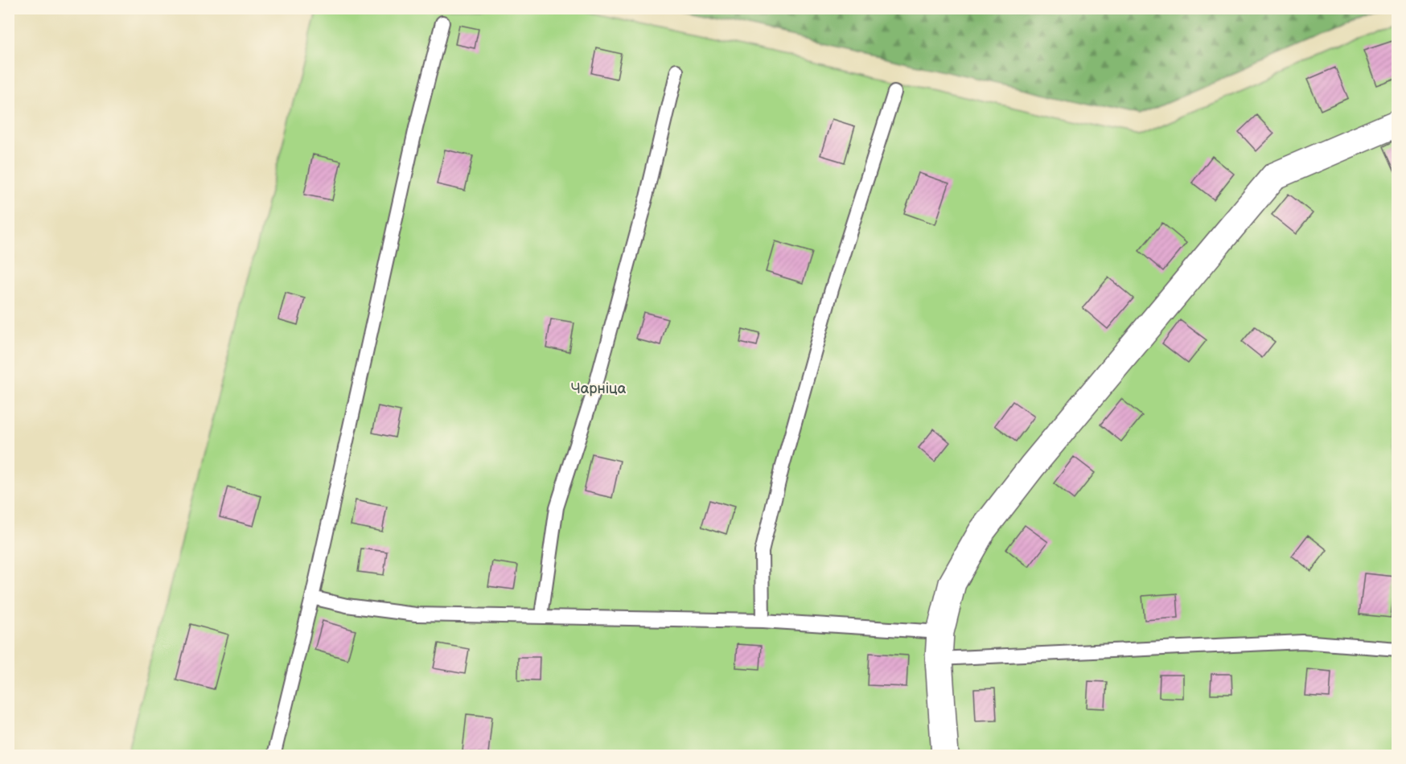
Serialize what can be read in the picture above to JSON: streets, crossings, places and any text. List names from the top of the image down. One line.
{"parks":["Чарніца"]}
